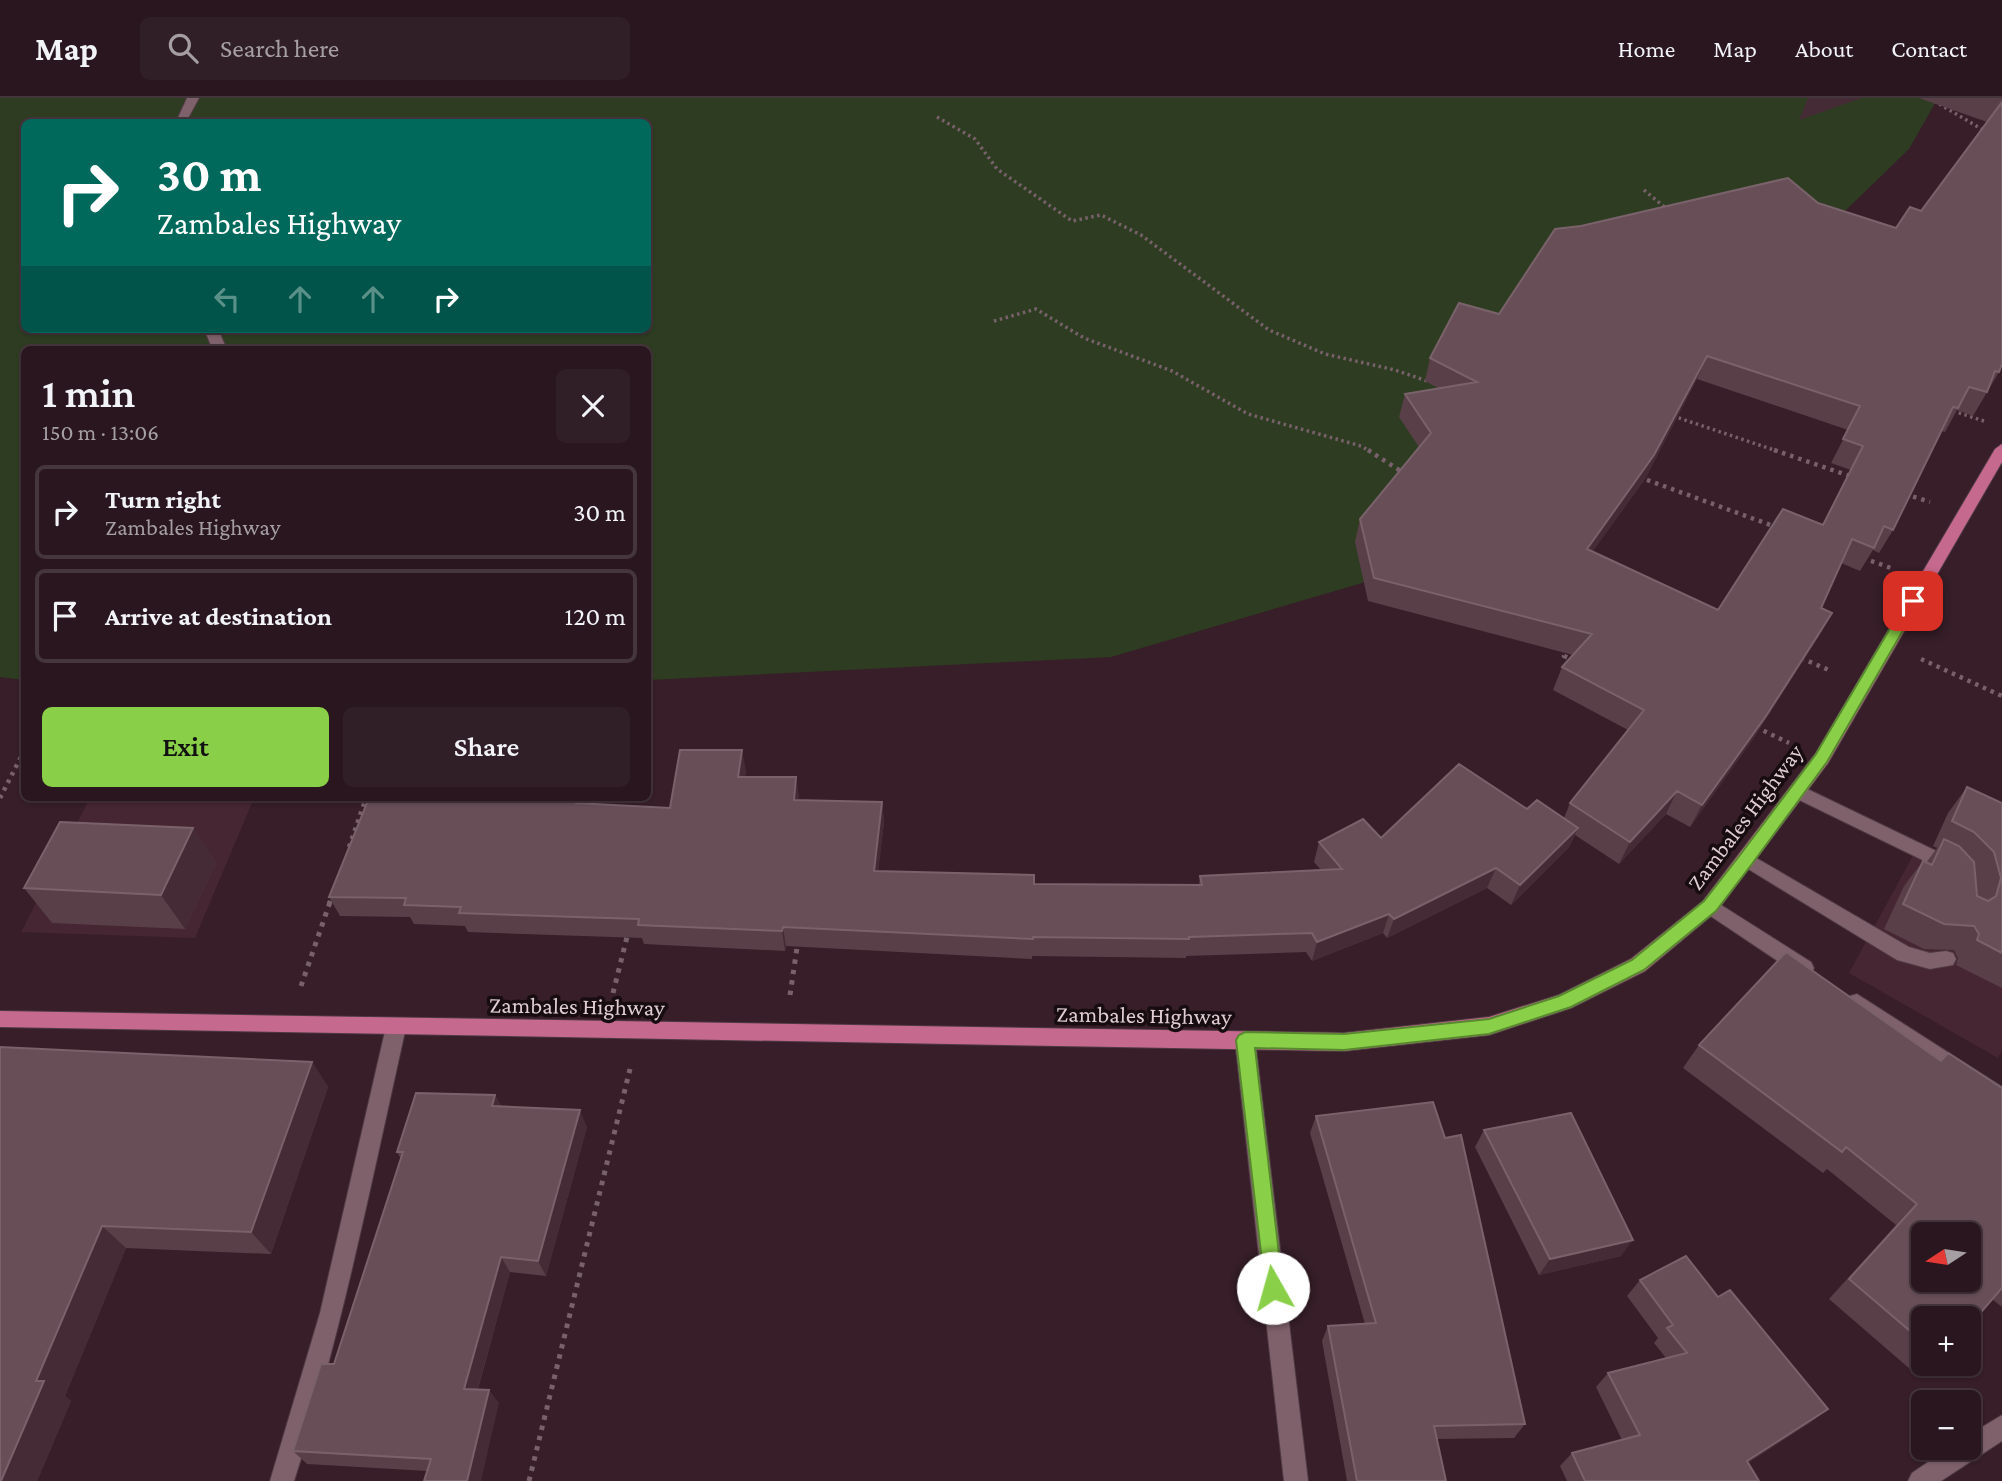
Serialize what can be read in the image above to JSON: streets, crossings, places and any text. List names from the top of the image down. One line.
{"streets":{"main road":["Zambales Highway"]},"north":"left","page":{"header":"Map","search":"Search here","nav":["Home","Map","About","Contact"],"turn":["30 m","Zambales Highway"],"heading":["1 min","150 m · 13:06"],"list":[{"name":"Turn right","note":"Zambales Highway","value":"30 m"},{"name":"Arrive at destination","value":"120 m"}],"buttons":["Exit","Share"],"map_buttons":["+","−"]}}
